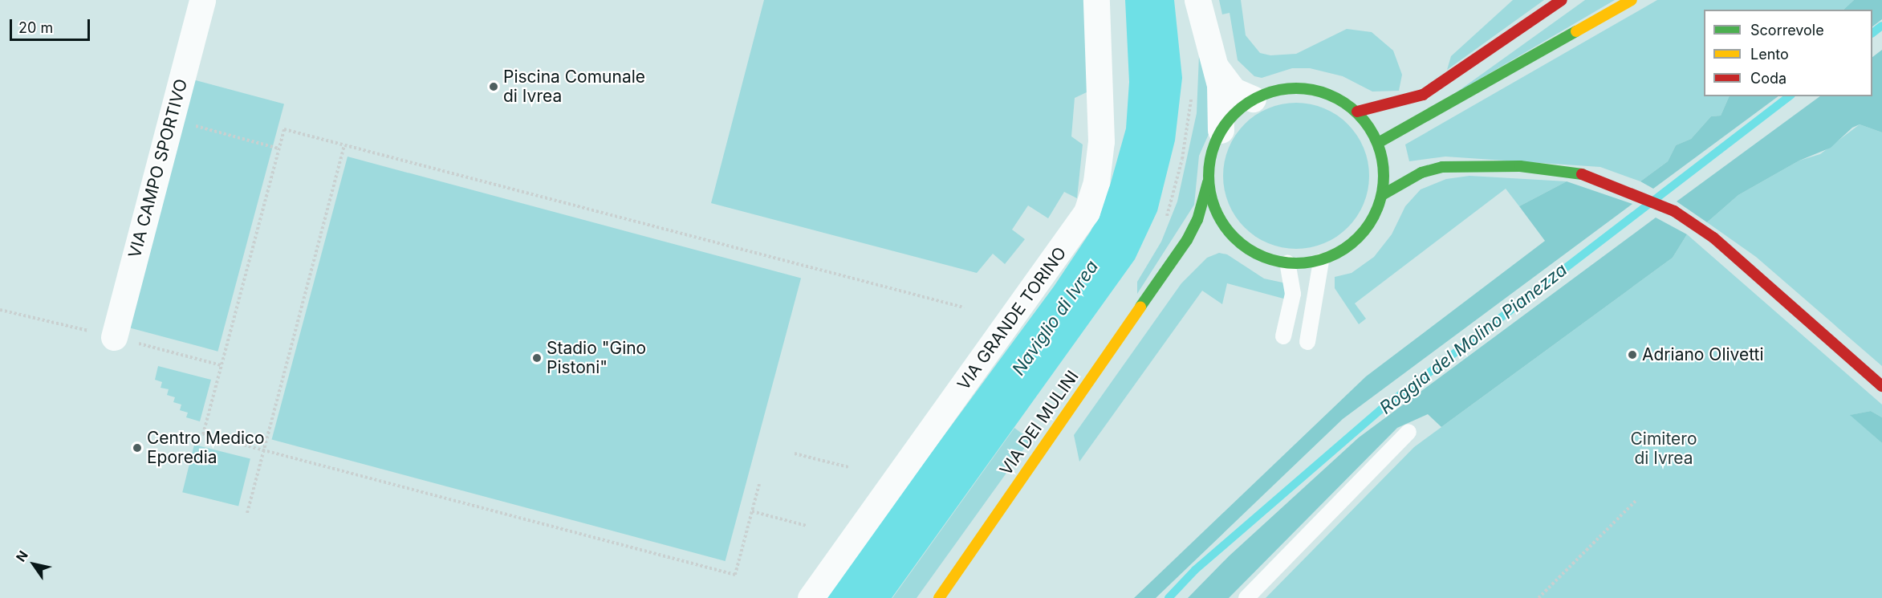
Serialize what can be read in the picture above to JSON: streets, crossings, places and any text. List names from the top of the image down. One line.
{"streets":{"street":["VIA CAMPO SPORTIVO","VIA GRANDE TORINO","VIA DEI MULINI"]},"water":["Naviglio di Ivrea","Roggia del Molino Pianezza"],"parks":["Cimitero di Ivrea"],"places":["Piscina Comunale di Ivrea","Adriano Olivetti","Stadio \"Gino Pistoni\"","Centro Medico Eporedia"],"legend":["Scorrevole","Lento","Coda"],"scale_bar":"20 m","north":"top left"}
